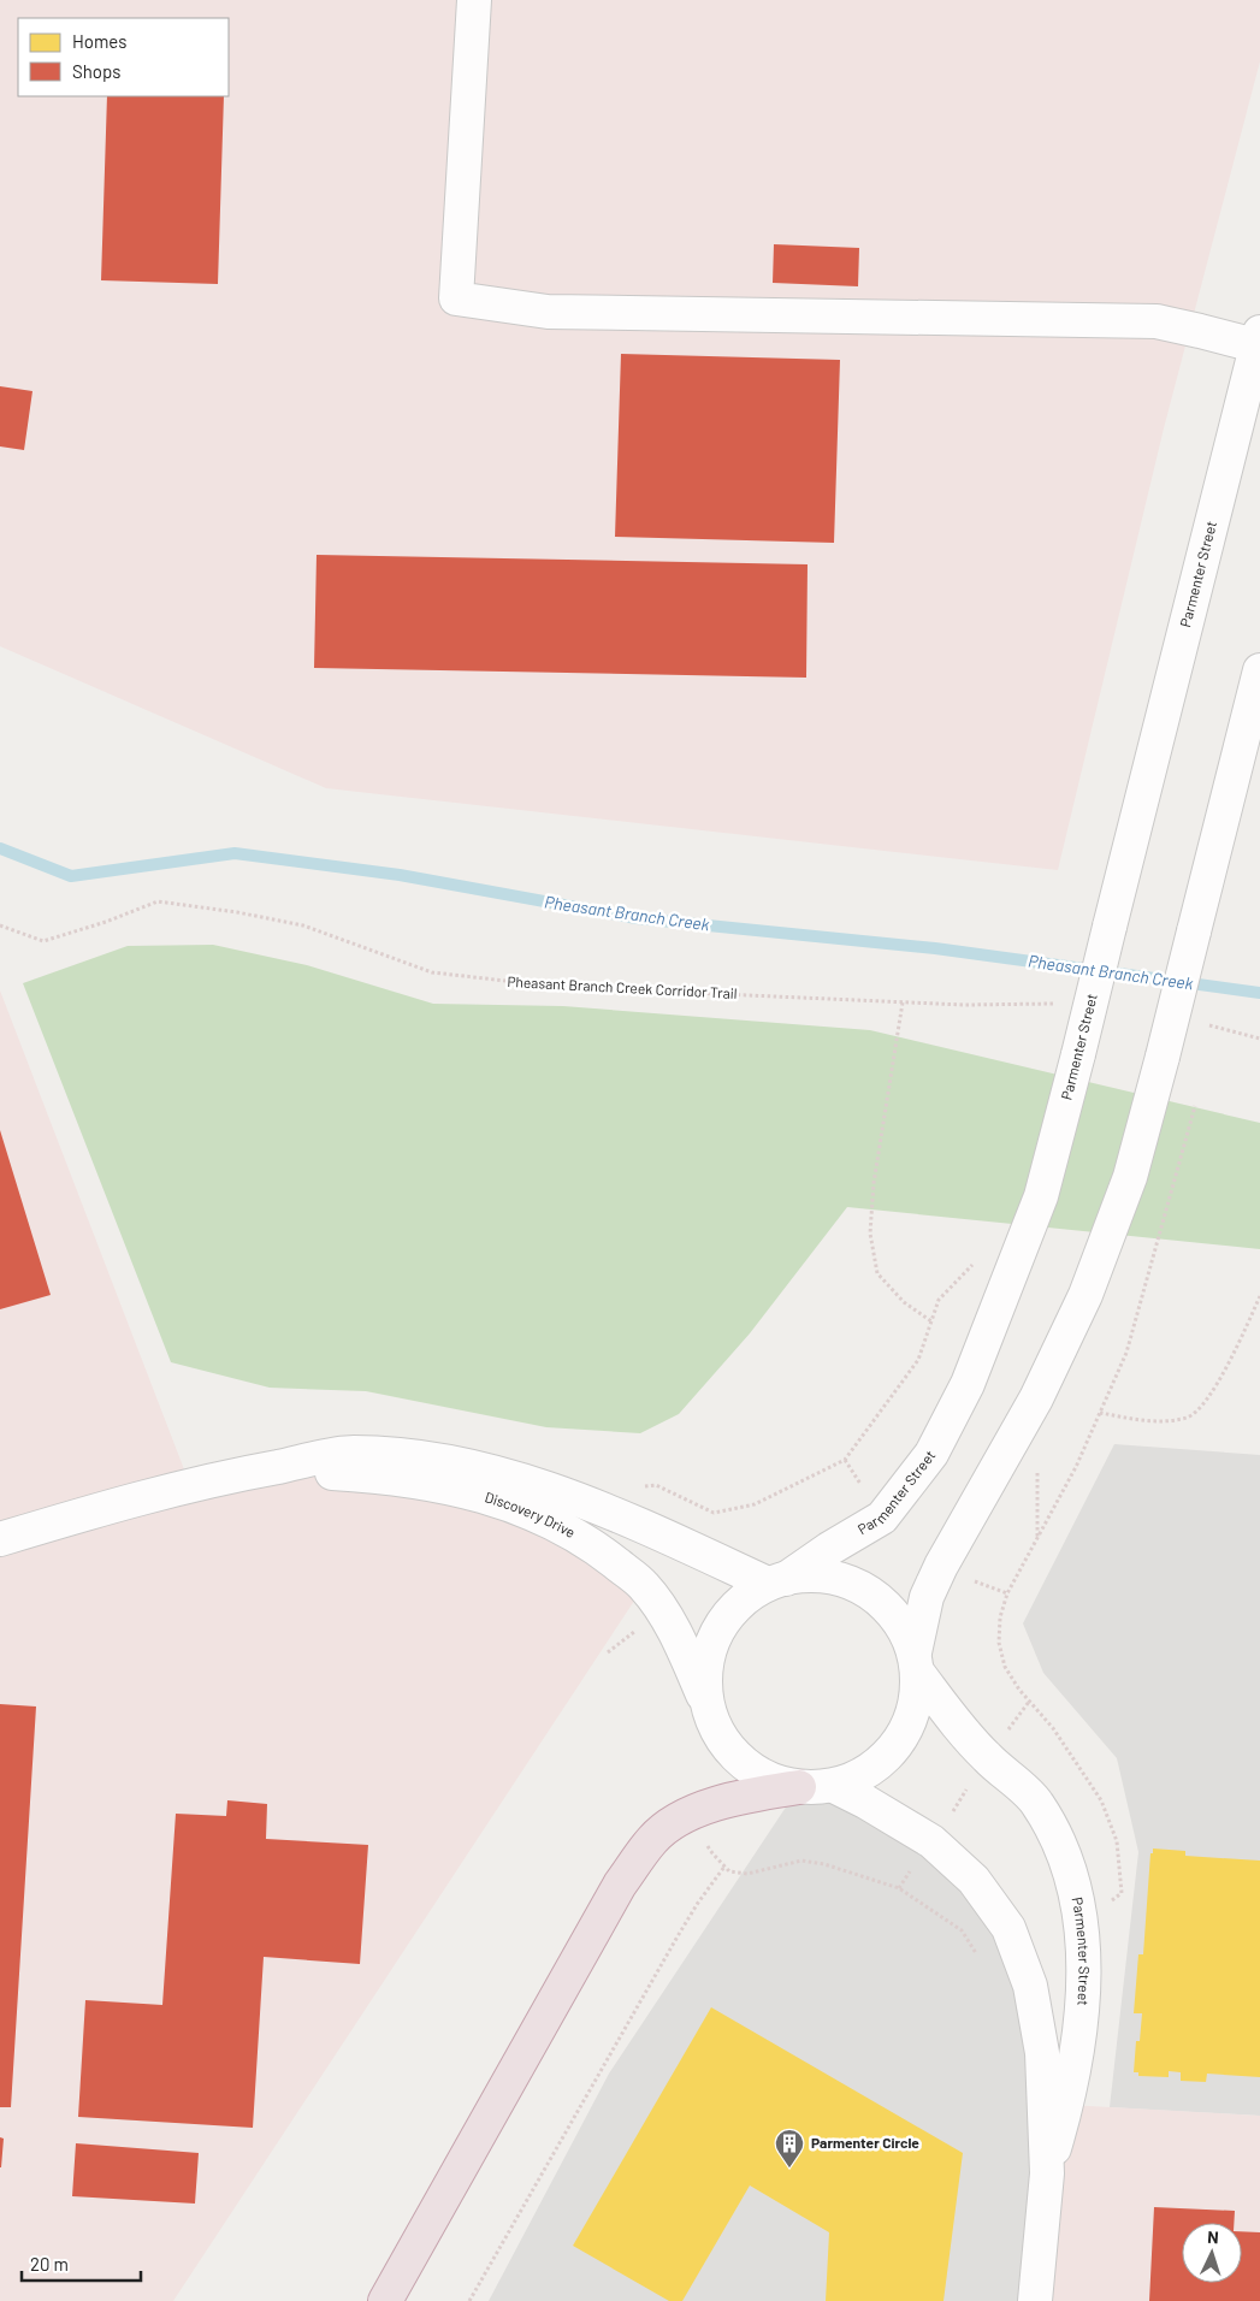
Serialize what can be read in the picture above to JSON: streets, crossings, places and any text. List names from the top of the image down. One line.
{"streets":{"street":["Parmenter Street","Discovery Drive"],"path":["Pheasant Branch Creek Corridor Trail"]},"crossings":[["Parmenter Street","Discovery Drive"]],"water":["Pheasant Branch Creek"],"places":{"building":["Parmenter Circle"]},"legend":["Homes","Shops"],"scale_bar":"20 m","north":"top"}
